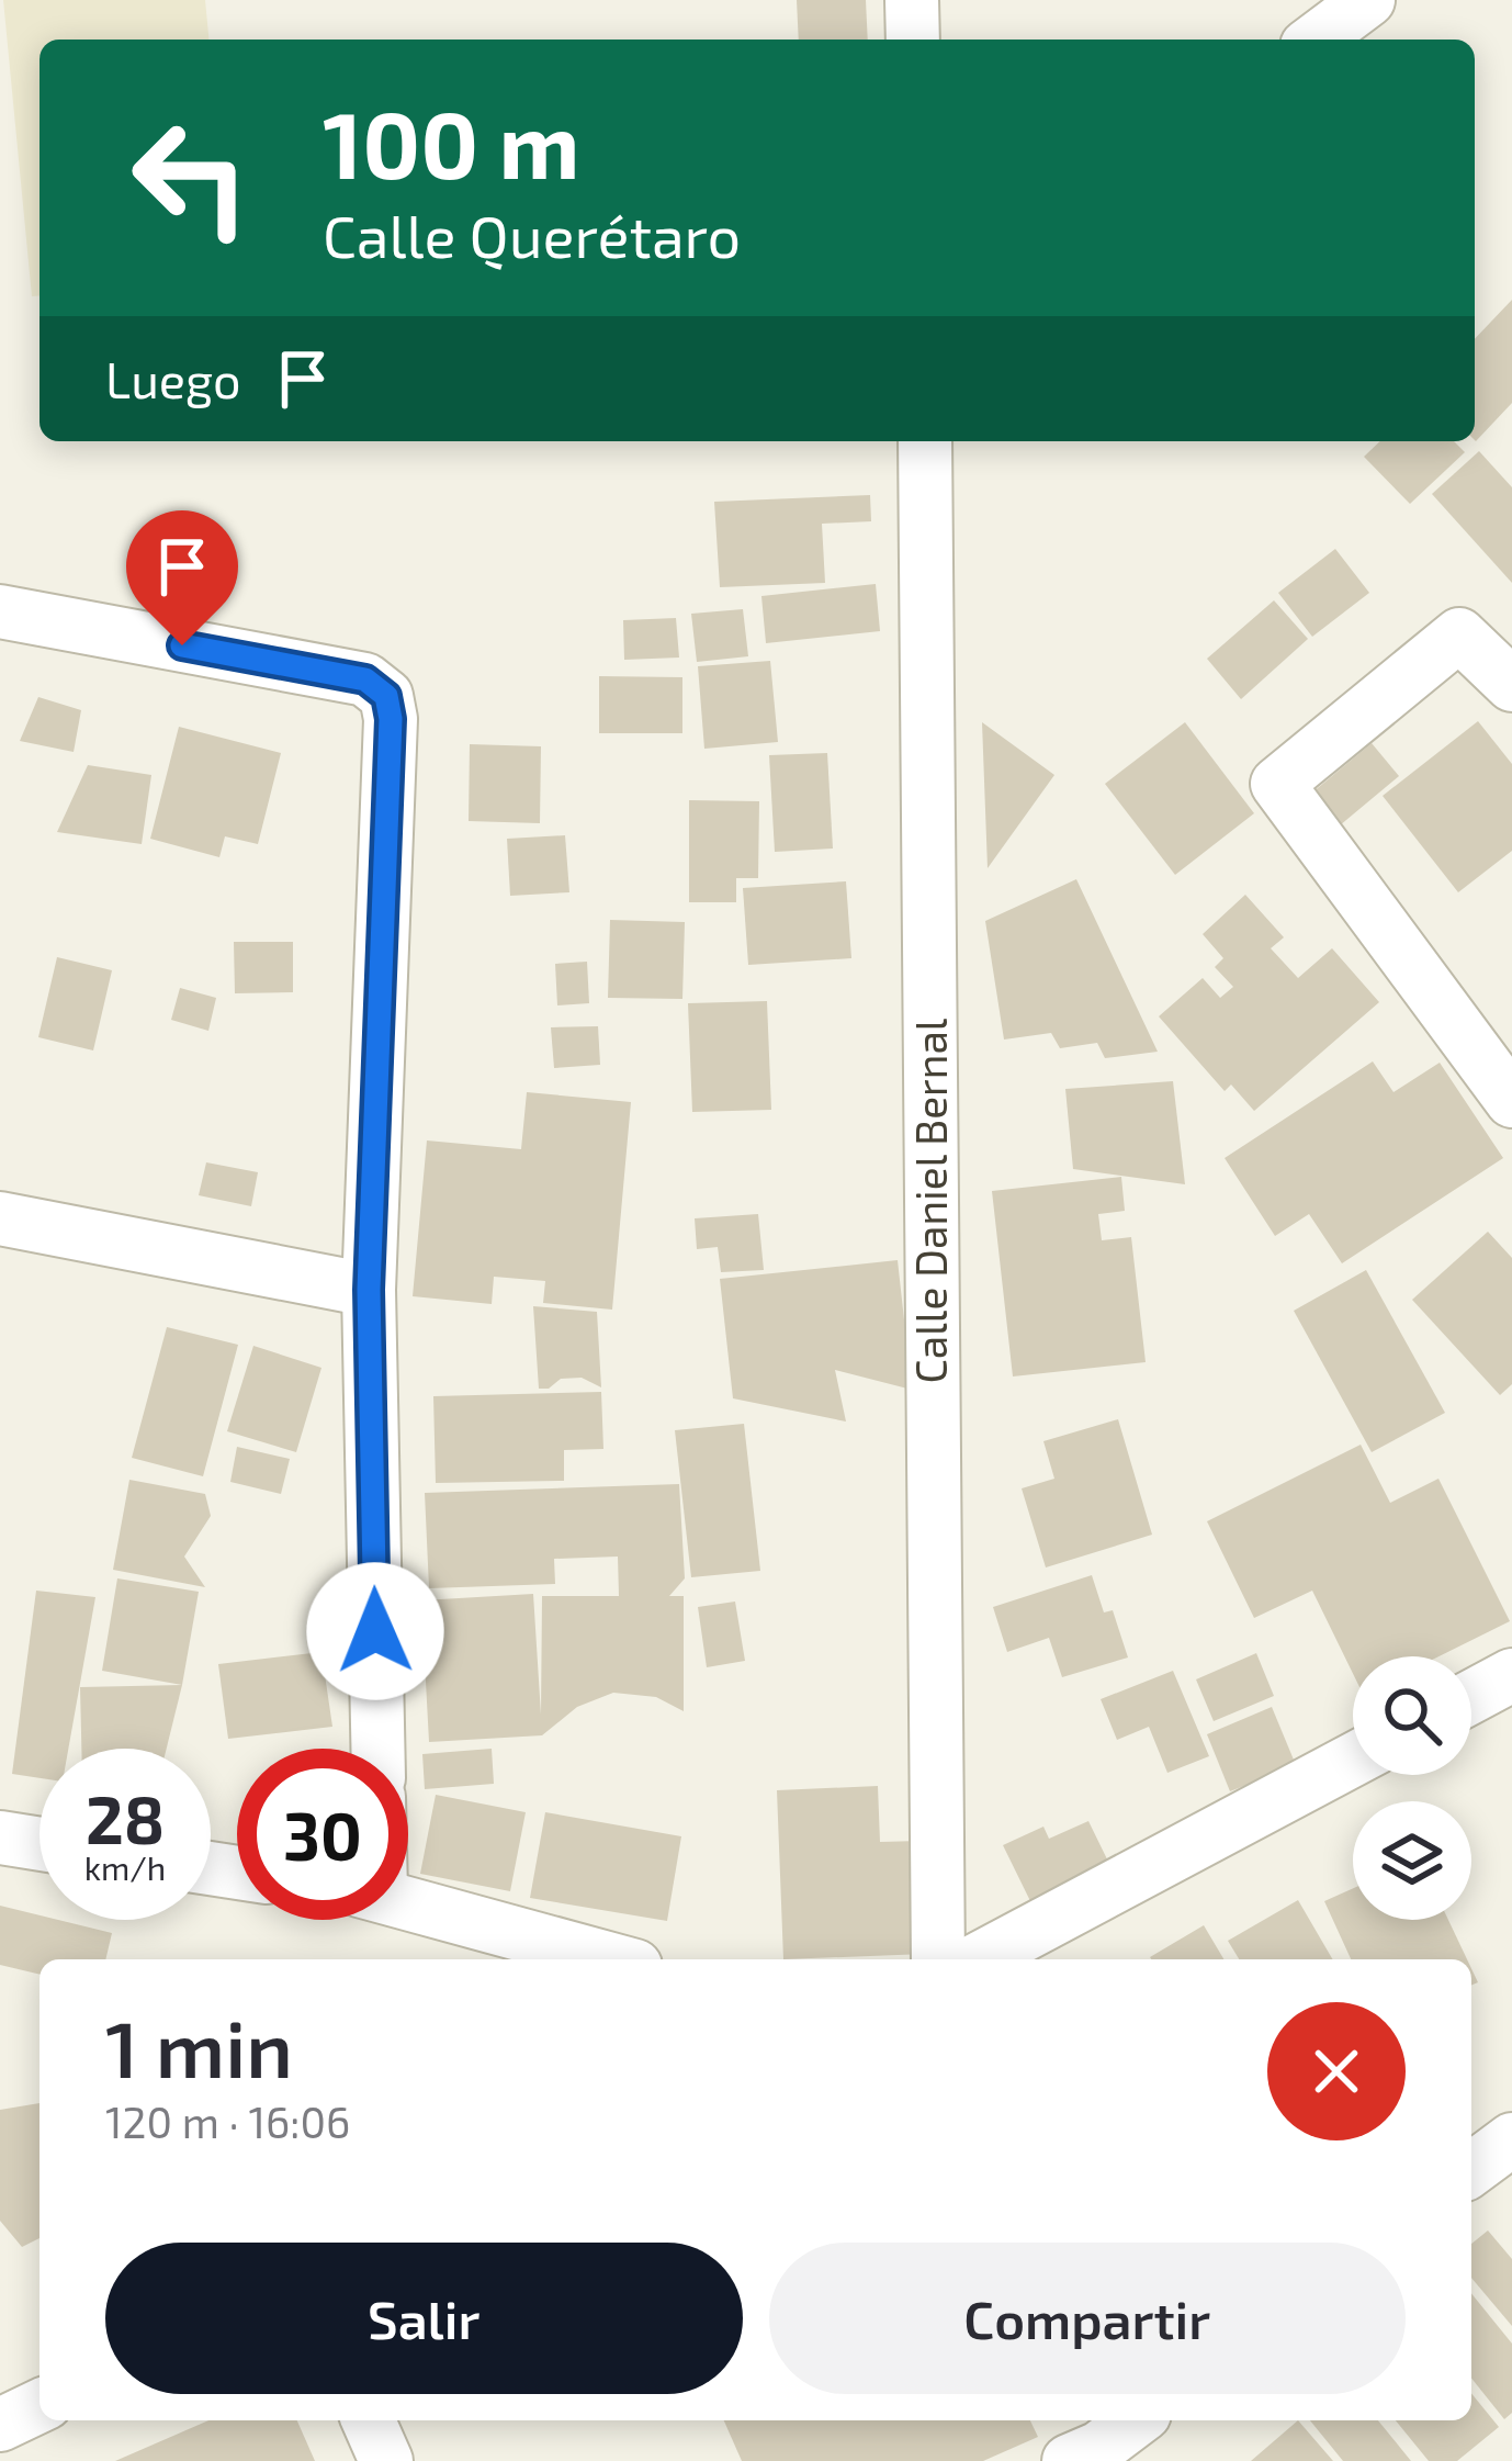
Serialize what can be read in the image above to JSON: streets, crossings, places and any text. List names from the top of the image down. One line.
{"streets":{"street":["Calle Daniel Bernal"]},"page":{"turn":["100 m","Calle Querétaro"],"then":"Luego","speed":"28 km/h","limit":"30","heading":["1 min","120 m · 16:06"],"buttons":["Salir","Compartir"]}}
